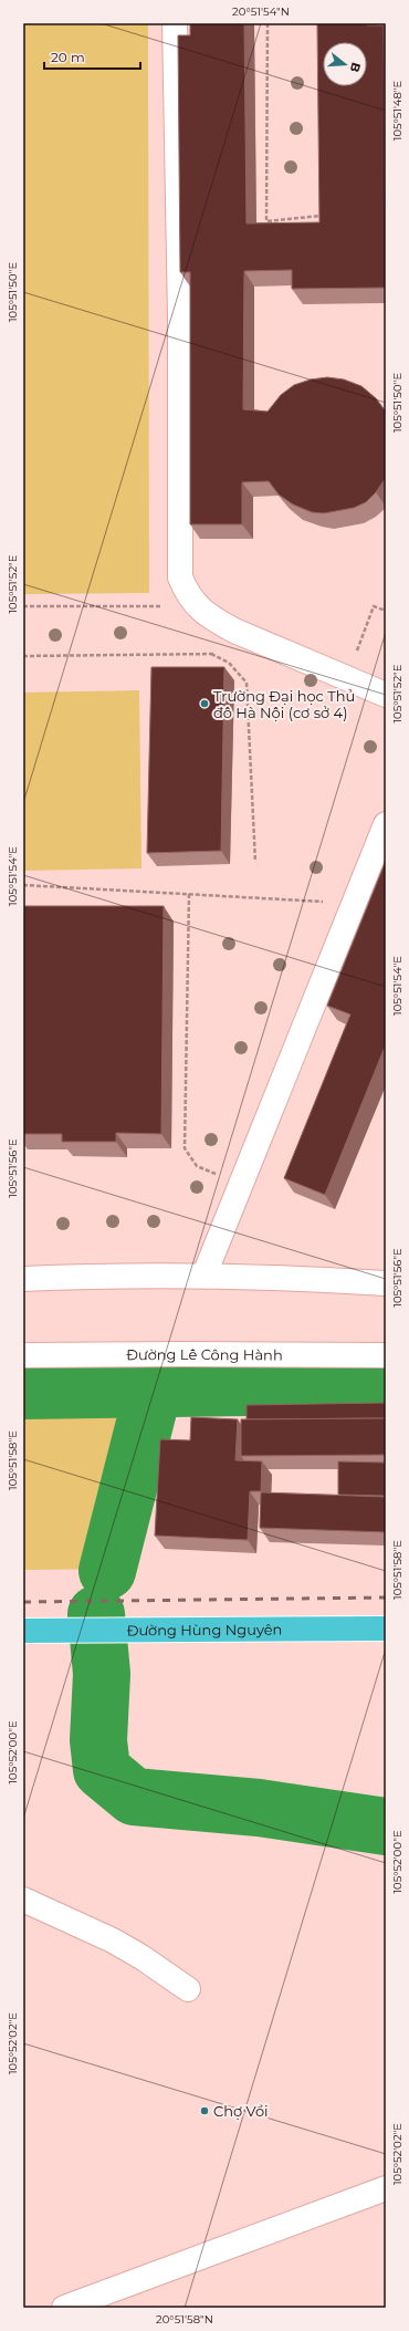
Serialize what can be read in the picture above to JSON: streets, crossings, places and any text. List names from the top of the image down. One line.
{"streets":{"highway":["Đường Hùng Nguyên"],"street":["Đường Lê Công Hành"]},"places":["Trường Đại học Thủ đô Hà Nội (cơ sở 4)","Chợ Vồi"],"scale_bar":"20 m","north":"right","coordinates":["20°51'54\"N","105°51'48\"E","105°51'50\"E","105°51'52\"E","105°51'54\"E","105°51'56\"E","105°51'58\"E","105°52'00\"E","105°52'02\"E","20°51'58\"N"]}
